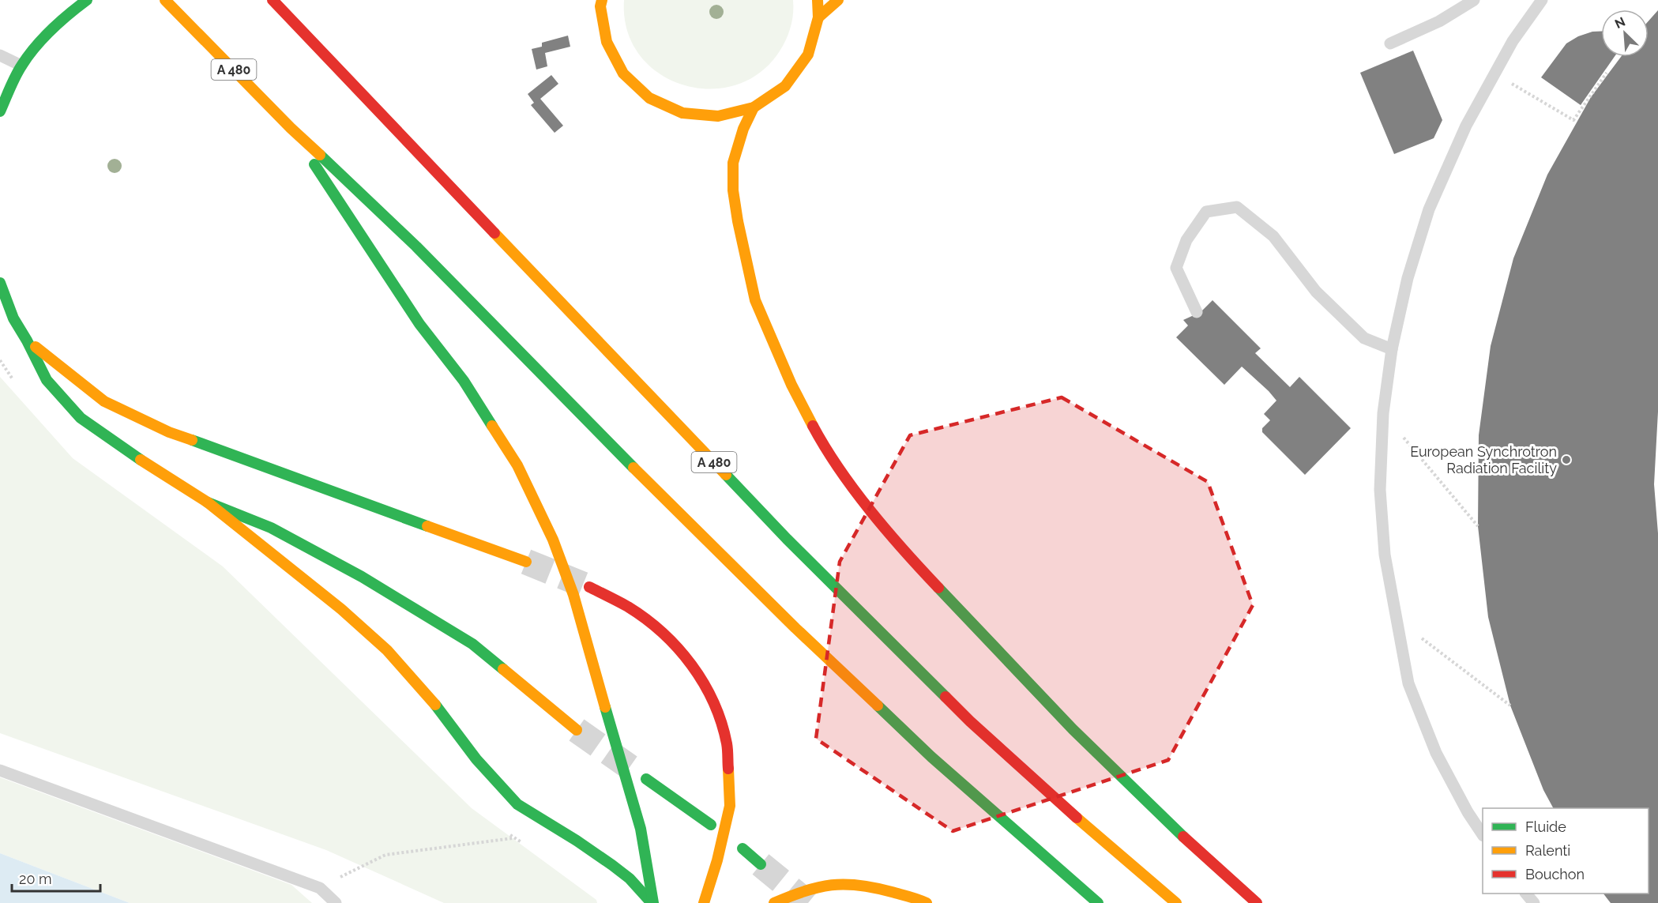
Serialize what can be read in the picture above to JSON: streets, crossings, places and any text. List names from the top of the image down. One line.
{"streets":{"main road":["A 480"]},"places":["European Synchrotron Radiation Facility"],"legend":["Fluide","Ralenti","Bouchon"],"scale_bar":"20 m","north":"top left"}
